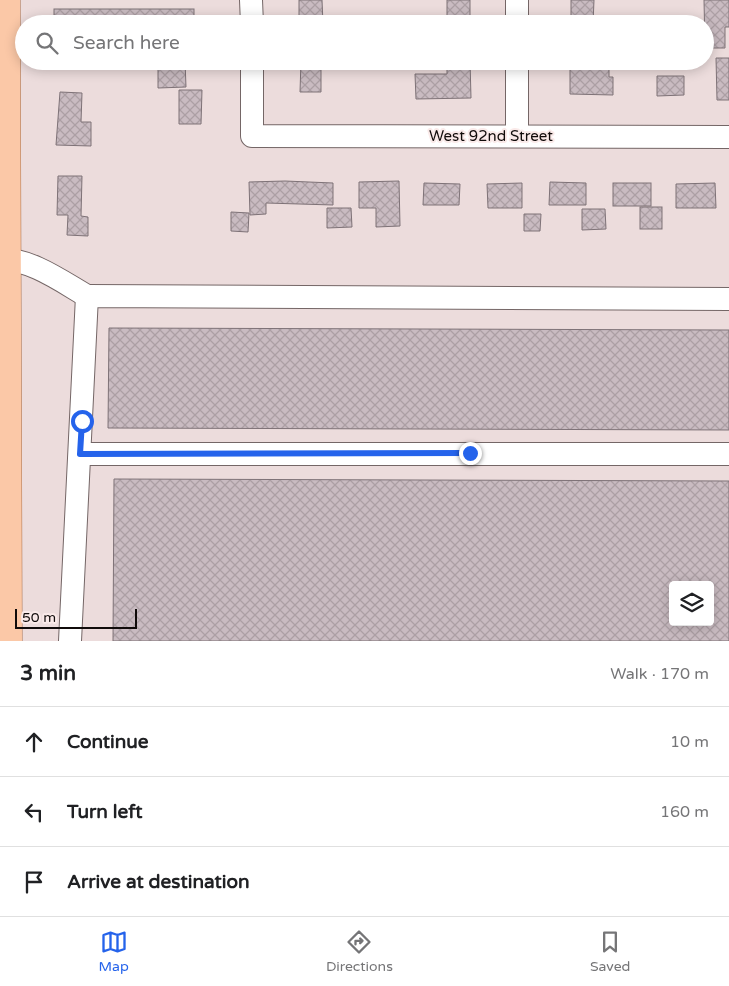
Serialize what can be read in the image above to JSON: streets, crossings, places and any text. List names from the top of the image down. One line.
{"streets":{"street":["West 92nd Street"]},"scale_bar":"50 m","page":{"search":"Search here","scale":"50 m","heading":["3 min","Walk · 170 m"],"list":[["Continue","10 m"],["Turn left","160 m"],"Arrive at destination"],"nav":["Map","Directions","Saved"]}}
